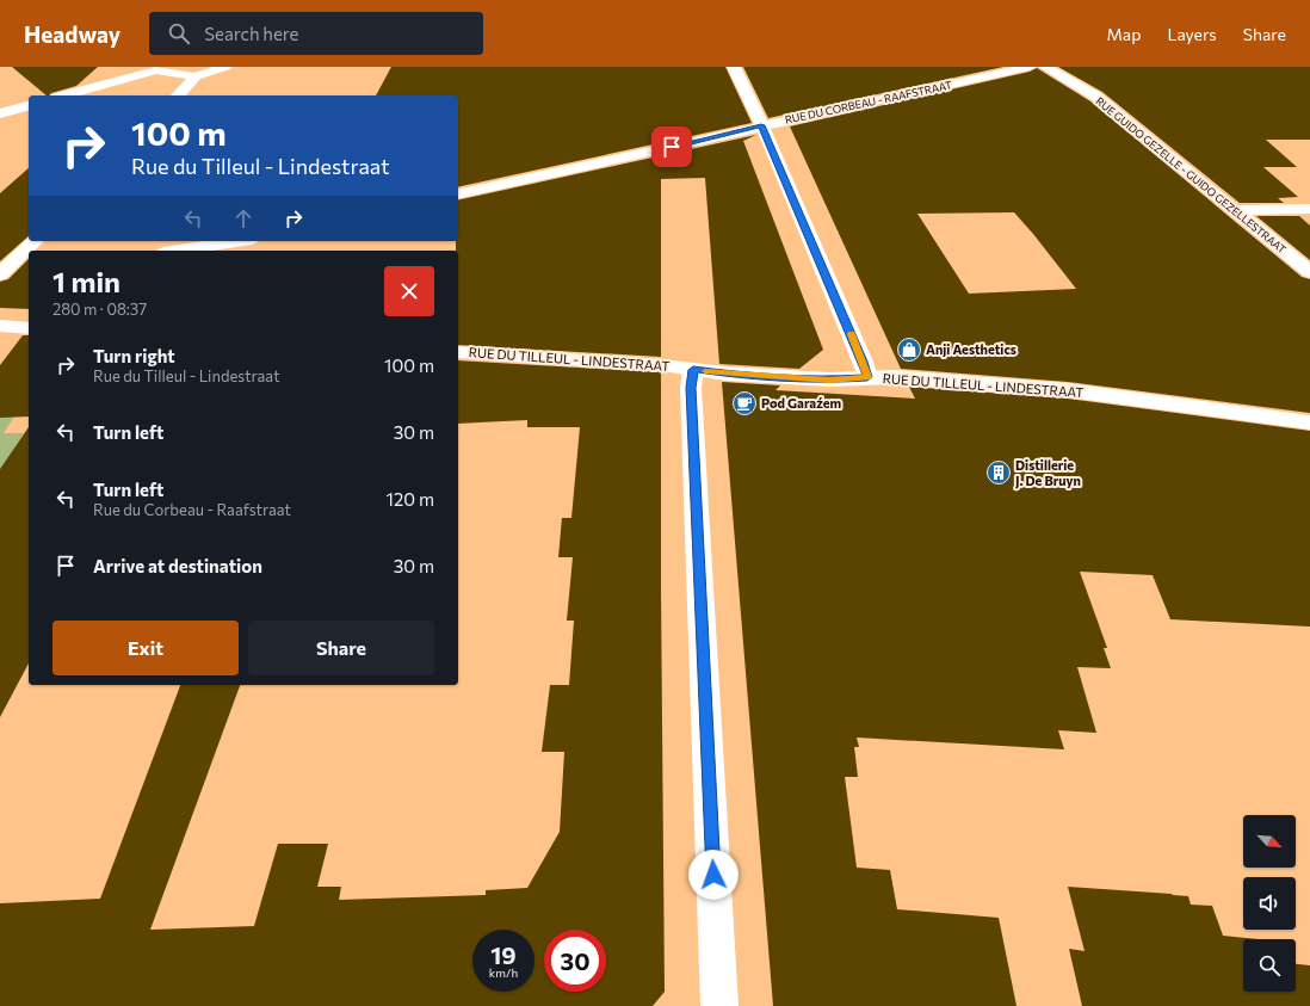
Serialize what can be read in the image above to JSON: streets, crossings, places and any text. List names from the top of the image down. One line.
{"streets":{"street":["RUE DU CORBEAU - RAAFSTRAAT","RUE GUIDO GEZELLE - GUIDO GEZELLESTRAAT","RUE DU TILLEUL - LINDESTRAAT"]},"places":{"shop":["Anji Aesthetics"],"cafe":["Pod Garaźem"],"building":["Distillerie J. De Bruyn"]},"north":"bottom right","page":{"header":"Headway","search":"Search here","nav":["Map","Layers","Share"],"turn":["100 m","Rue du Tilleul - Lindestraat"],"heading":["1 min","280 m · 08:37"],"list":[{"name":"Turn right","note":"Rue du Tilleul - Lindestraat","value":"100 m"},{"name":"Turn left","value":"30 m"},{"name":"Turn left","note":"Rue du Corbeau - Raafstraat","value":"120 m"},{"name":"Arrive at destination","value":"30 m"}],"buttons":["Exit","Share"],"speed":"19 km/h","limit":"30"}}
